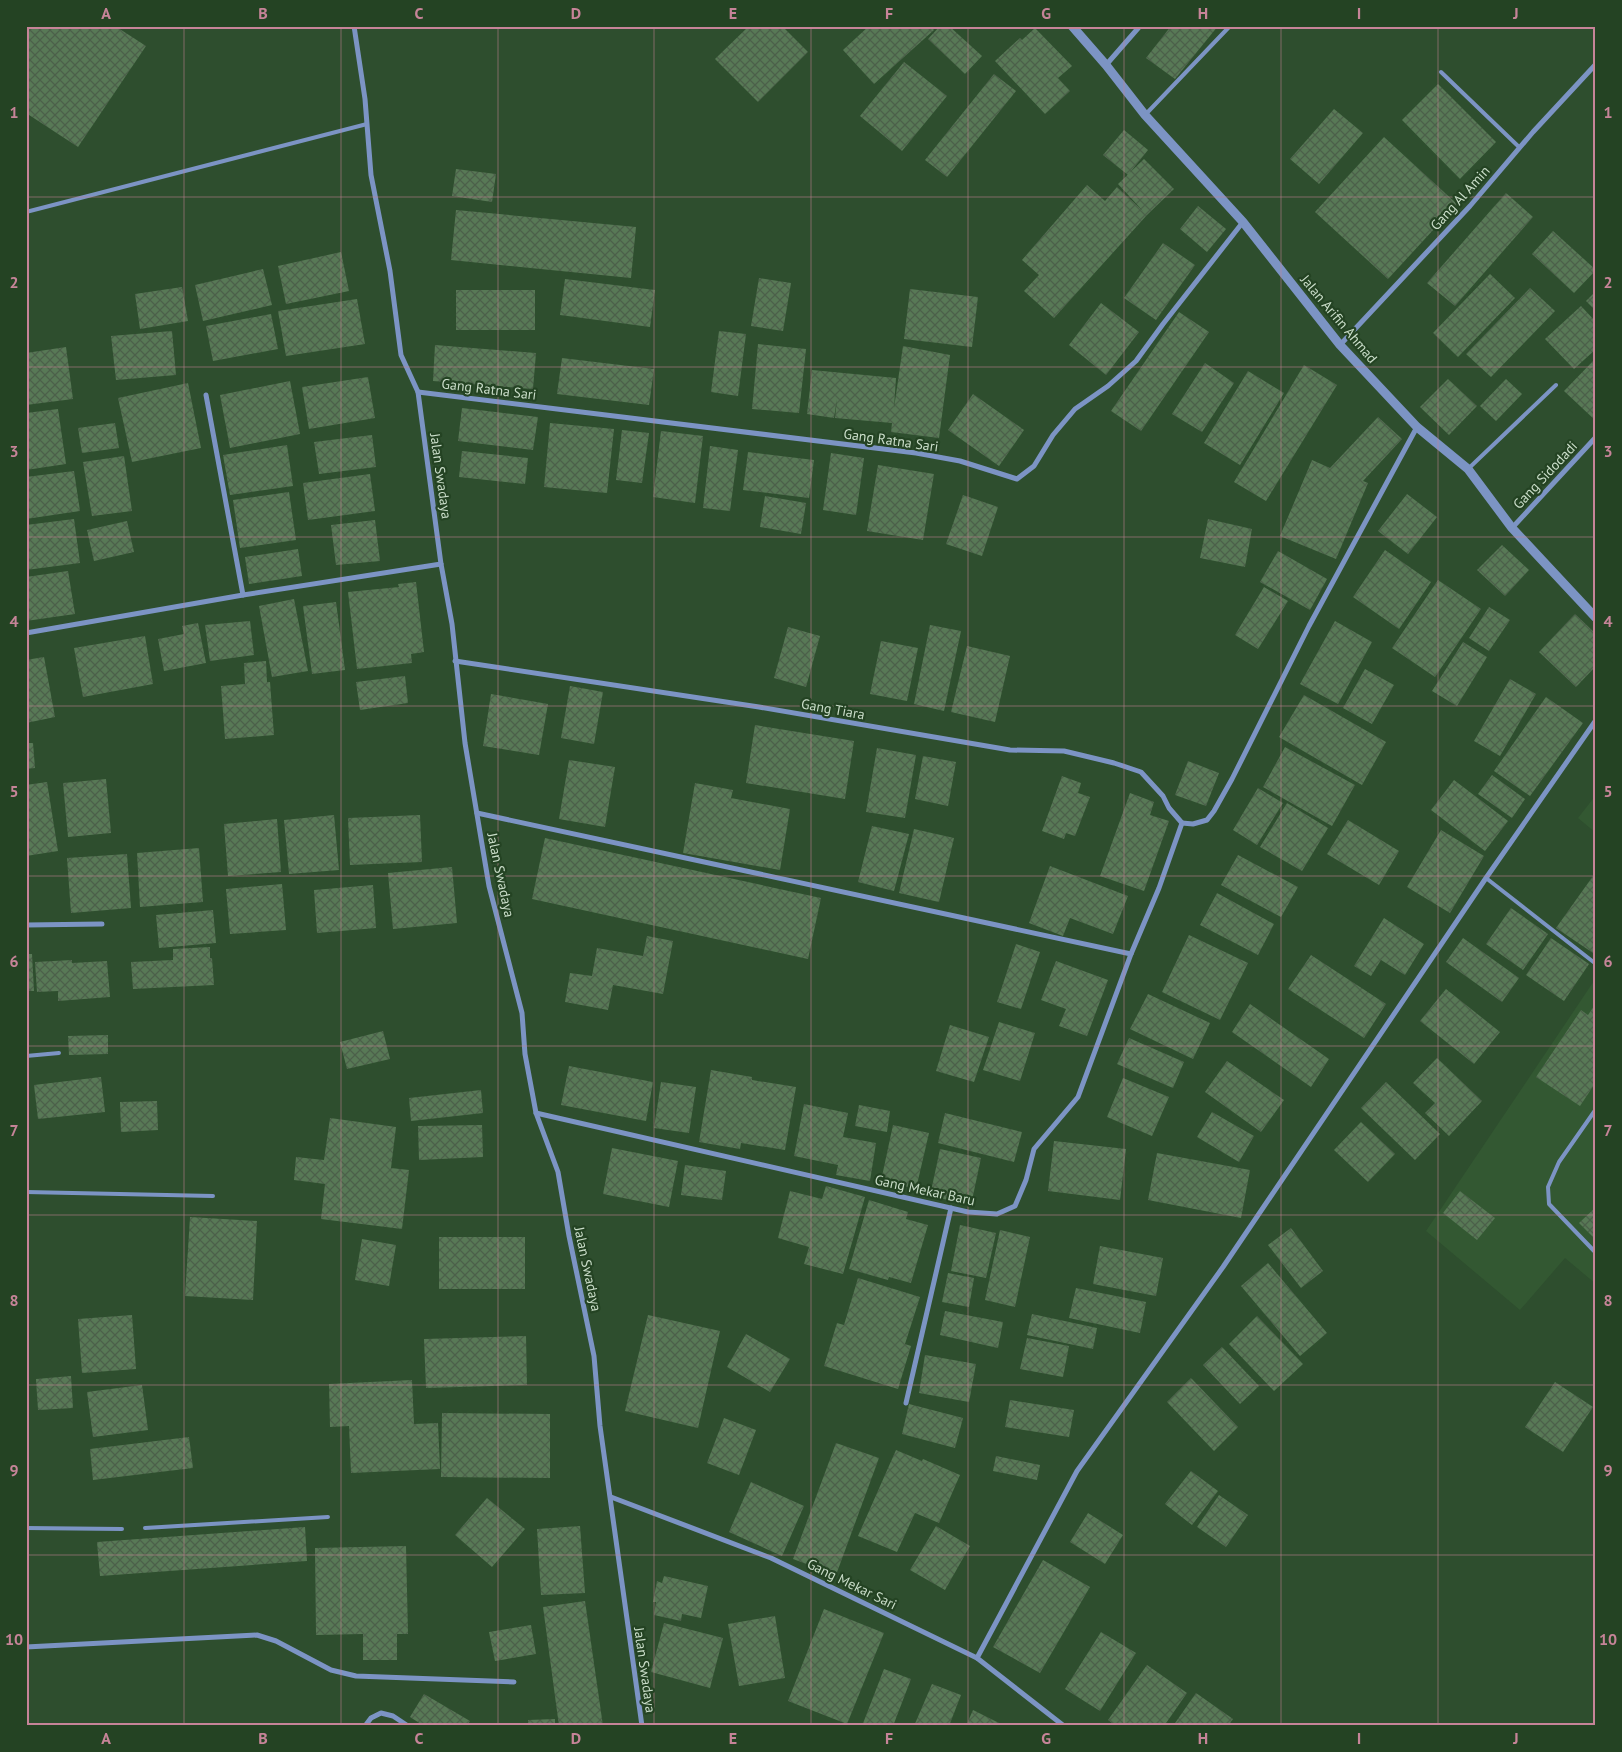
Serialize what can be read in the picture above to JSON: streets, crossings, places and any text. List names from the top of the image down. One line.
{"streets":{"street":["Gang Al Amin","Jalan Arifin Ahmad","Gang Ratna Sari","Gang Sidodadi","Jalan Swadaya","Gang Tiara","Gang Mekar Baru","Gang Mekar Sari"]},"crossings":[["Gang Al Amin","Jalan Arifin Ahmad"],["Jalan Arifin Ahmad","Gang Ratna Sari"],["Jalan Arifin Ahmad","Gang Sidodadi"],["Gang Ratna Sari","Jalan Swadaya"],["Jalan Swadaya","Gang Tiara"],["Jalan Swadaya","Gang Mekar Baru"],["Jalan Swadaya","Gang Mekar Sari"],["Gang Tiara","Gang Mekar Baru"]],"grid":{"columns":["A","B","C","D","E","F","G","H","I","J"],"rows":["1","2","3","4","5","6","7","8","9","10"]}}
